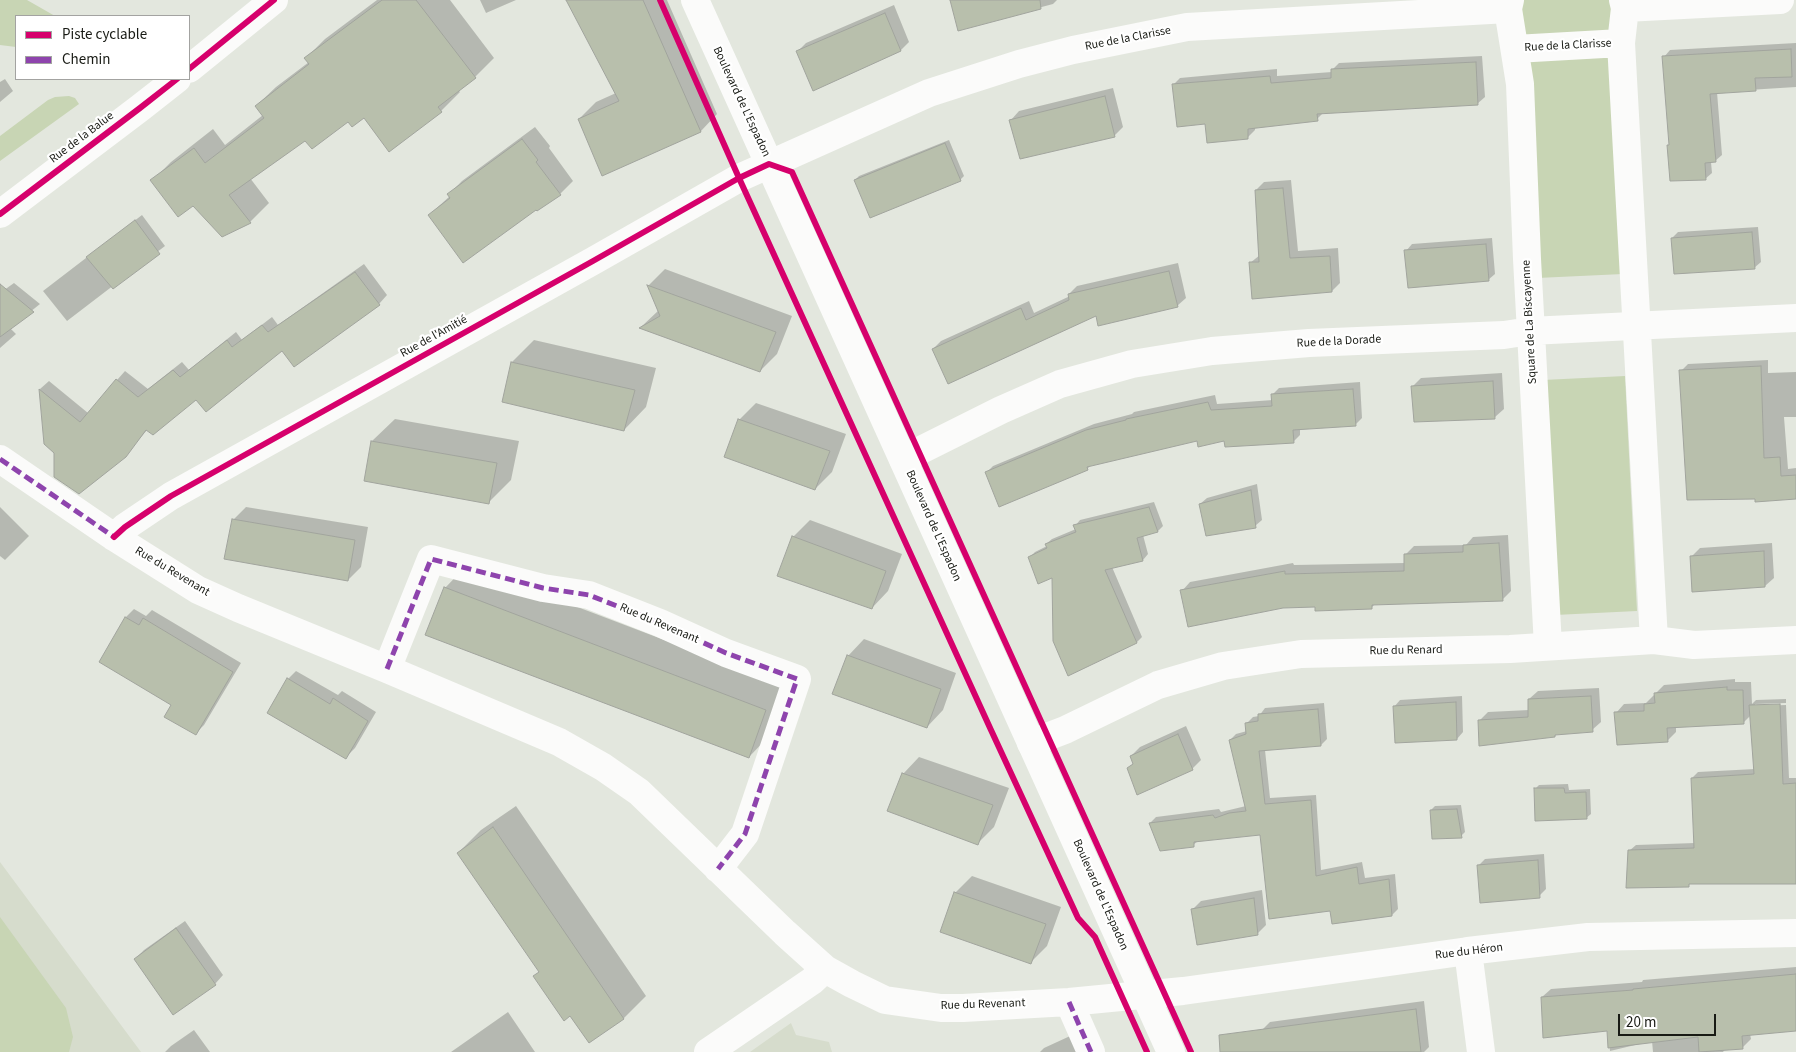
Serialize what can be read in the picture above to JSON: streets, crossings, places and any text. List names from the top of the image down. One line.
{"streets":{"street":["Rue de la Clarisse","Boulevard de L'Espadon","Rue de la Balue","Square de La Biscayenne","Rue de l'Amitié","Rue de la Dorade","Rue du Revenant","Rue du Renard","Rue du Héron"]},"crossings":[["Rue de la Clarisse","Boulevard de L'Espadon"],["Rue de la Clarisse","Square de La Biscayenne"],["Rue de la Clarisse","Rue de l'Amitié"],["Boulevard de L'Espadon","Rue de l'Amitié"],["Boulevard de L'Espadon","Rue de la Dorade"],["Boulevard de L'Espadon","Rue du Revenant"],["Boulevard de L'Espadon","Rue du Renard"],["Boulevard de L'Espadon","Rue du Héron"],["Square de La Biscayenne","Rue de la Dorade"],["Square de La Biscayenne","Rue du Renard"],["Rue de l'Amitié","Rue du Revenant"],["Rue du Revenant","Rue du Héron"]],"legend":["Piste cyclable","Chemin"],"scale_bar":"20 m"}
